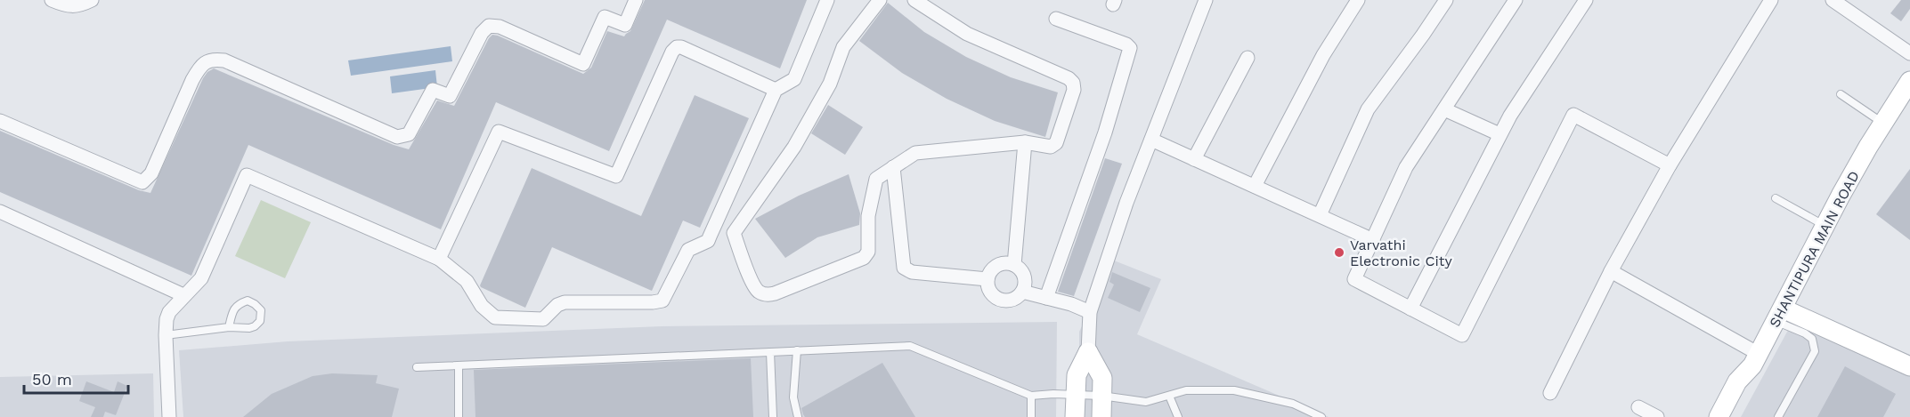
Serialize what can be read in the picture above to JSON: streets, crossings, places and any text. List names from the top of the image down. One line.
{"streets":{"street":["SHANTIPURA MAIN ROAD"]},"places":["Varvathi Electronic City"],"scale_bar":"50 m"}
